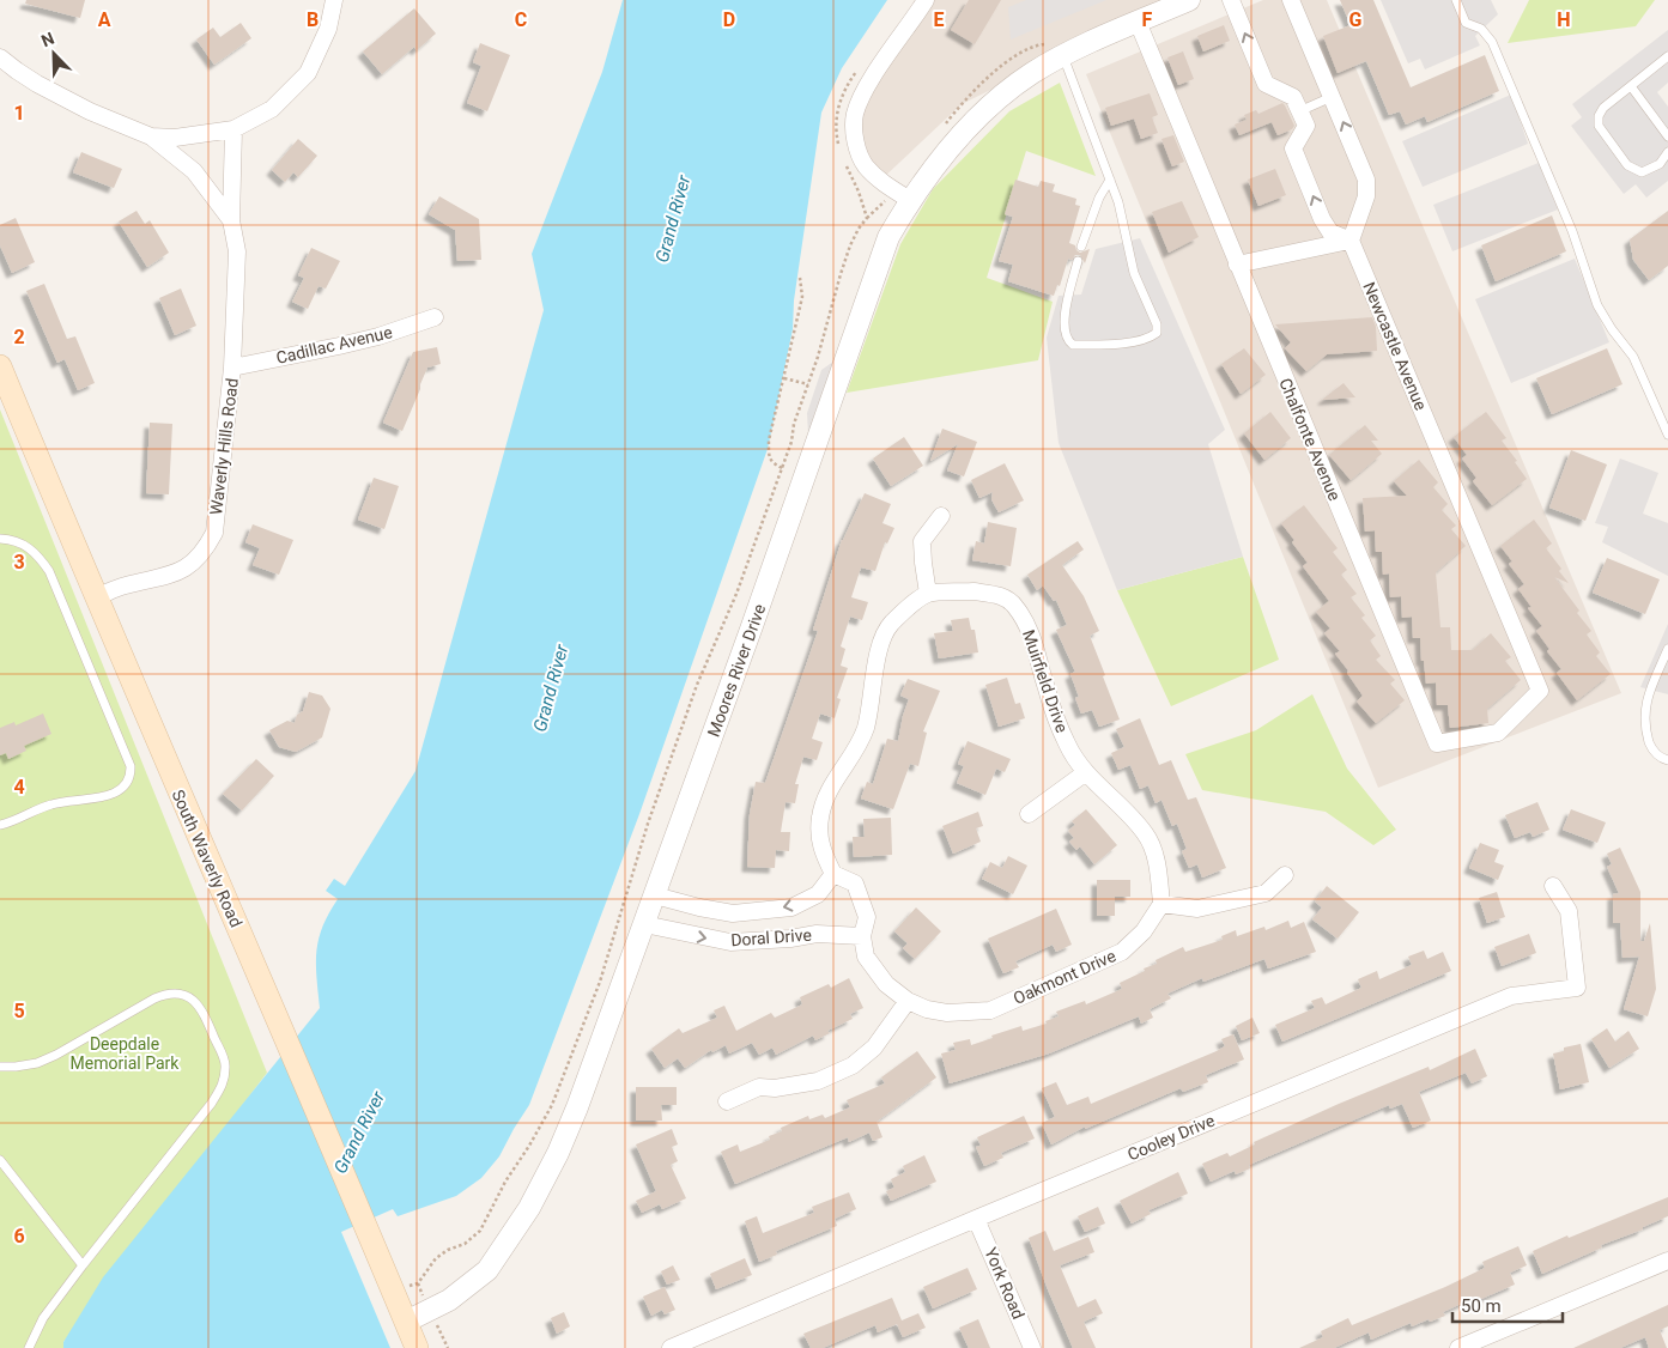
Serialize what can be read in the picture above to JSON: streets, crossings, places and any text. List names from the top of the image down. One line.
{"streets":{"main road":["South Waverly Road"],"street":["Cadillac Avenue","Newcastle Avenue","Chalfonte Avenue","Waverly Hills Road","Moores River Drive","Muirfield Drive","Doral Drive","Oakmont Drive","Cooley Drive","York Road"]},"crossings":[["Cadillac Avenue","Waverly Hills Road"],["Newcastle Avenue","Chalfonte Avenue"],["Chalfonte Avenue","Moores River Drive"],["Waverly Hills Road","South Waverly Road"],["Moores River Drive","South Waverly Road"],["Moores River Drive","Doral Drive"],["Doral Drive","Oakmont Drive"],["Cooley Drive","York Road"]],"water":["Grand River"],"parks":["Deepdale Memorial Park"],"scale_bar":"50 m","north":"top left","grid":{"columns":["A","B","C","D","E","F","G","H"],"rows":["1","2","3","4","5","6"]}}
